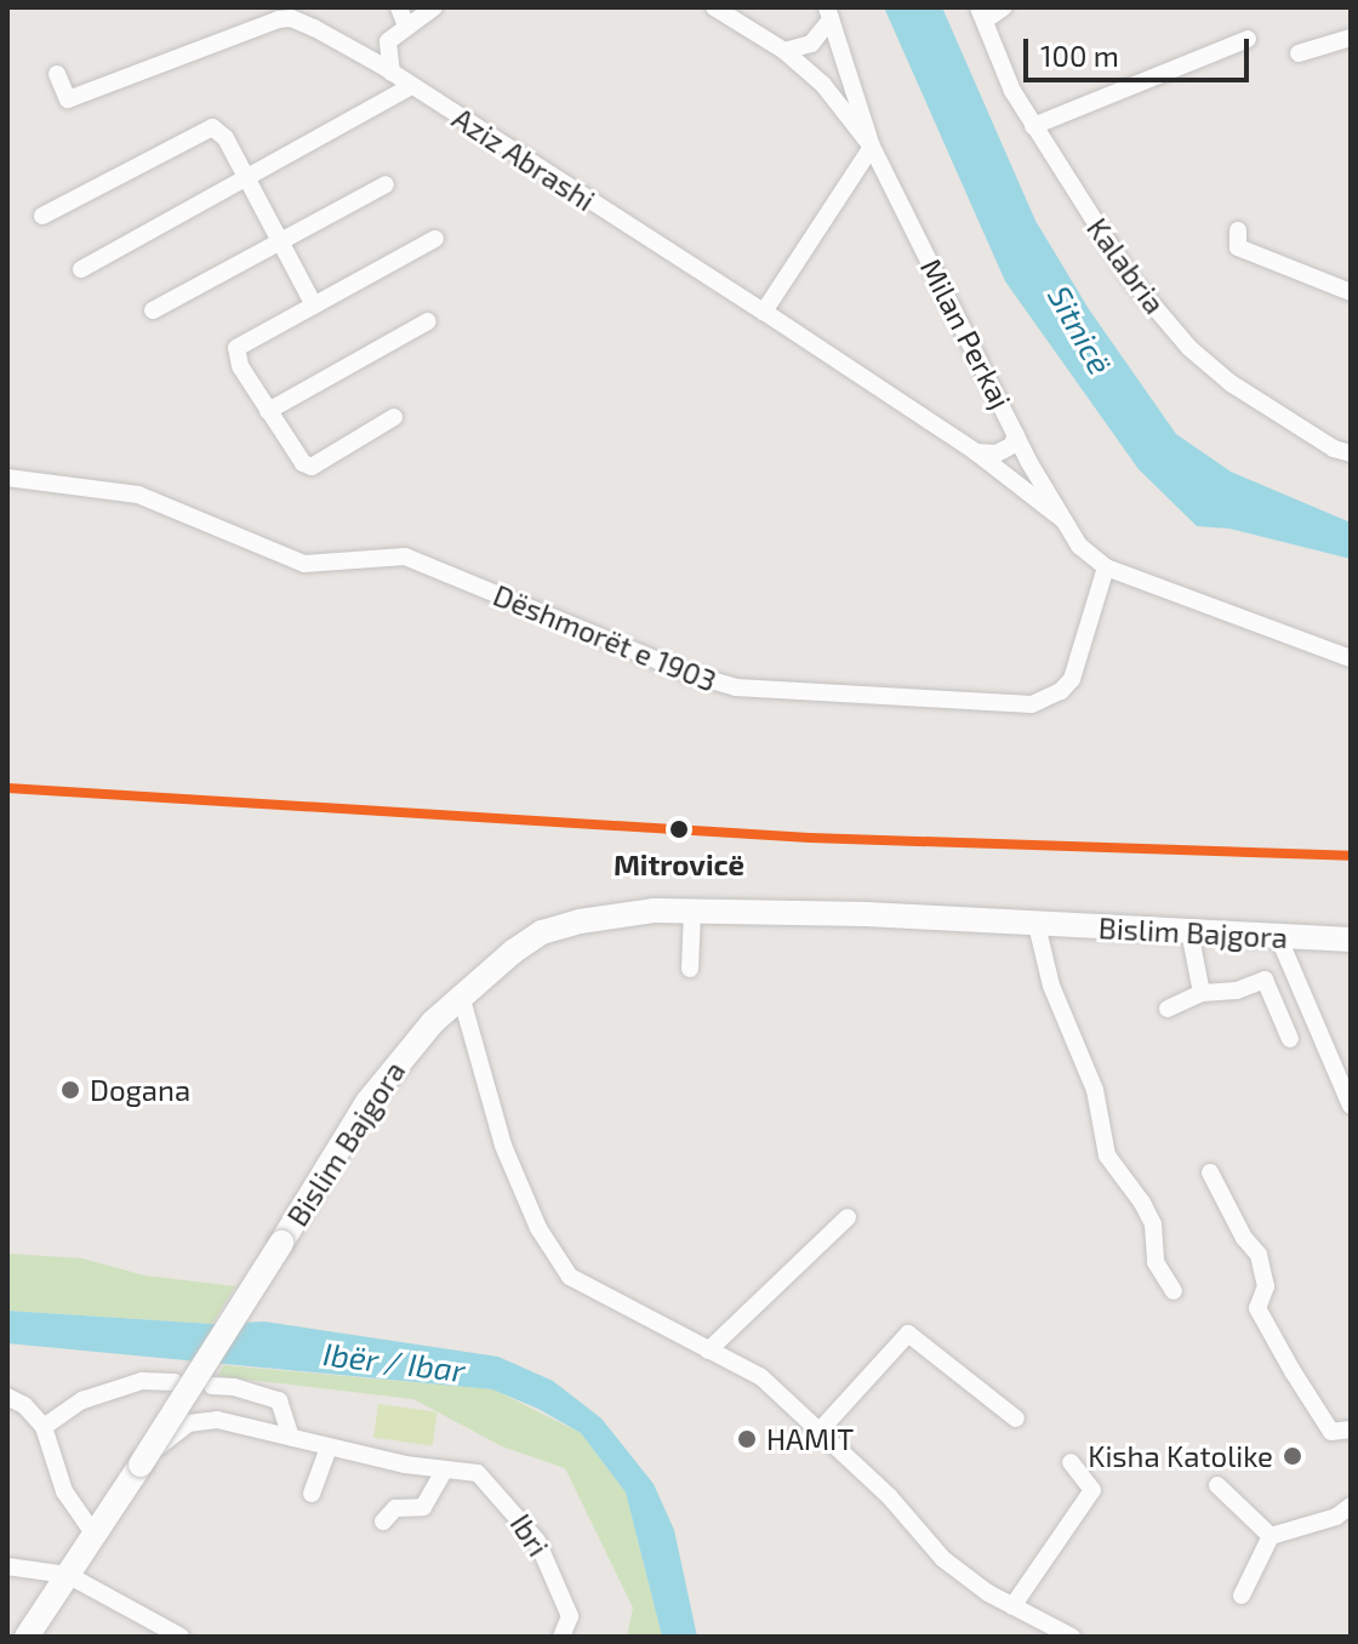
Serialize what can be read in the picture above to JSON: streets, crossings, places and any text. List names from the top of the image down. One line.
{"streets":{"main road":["Bislim Bajgora"],"street":["Aziz Abrashi","Kalabria","Milan Perkaj","Dëshmorët e 1903","Ibri"]},"crossings":[["Aziz Abrashi","Milan Perkaj"],["Aziz Abrashi","Dëshmorët e 1903"],["Bislim Bajgora","Ibri"]],"water":["Sitnicë","Ibër / Ibar"],"places":["Mitrovicë","Dogana","HAMIT","Kisha Katolike"],"scale_bar":"100 m"}
